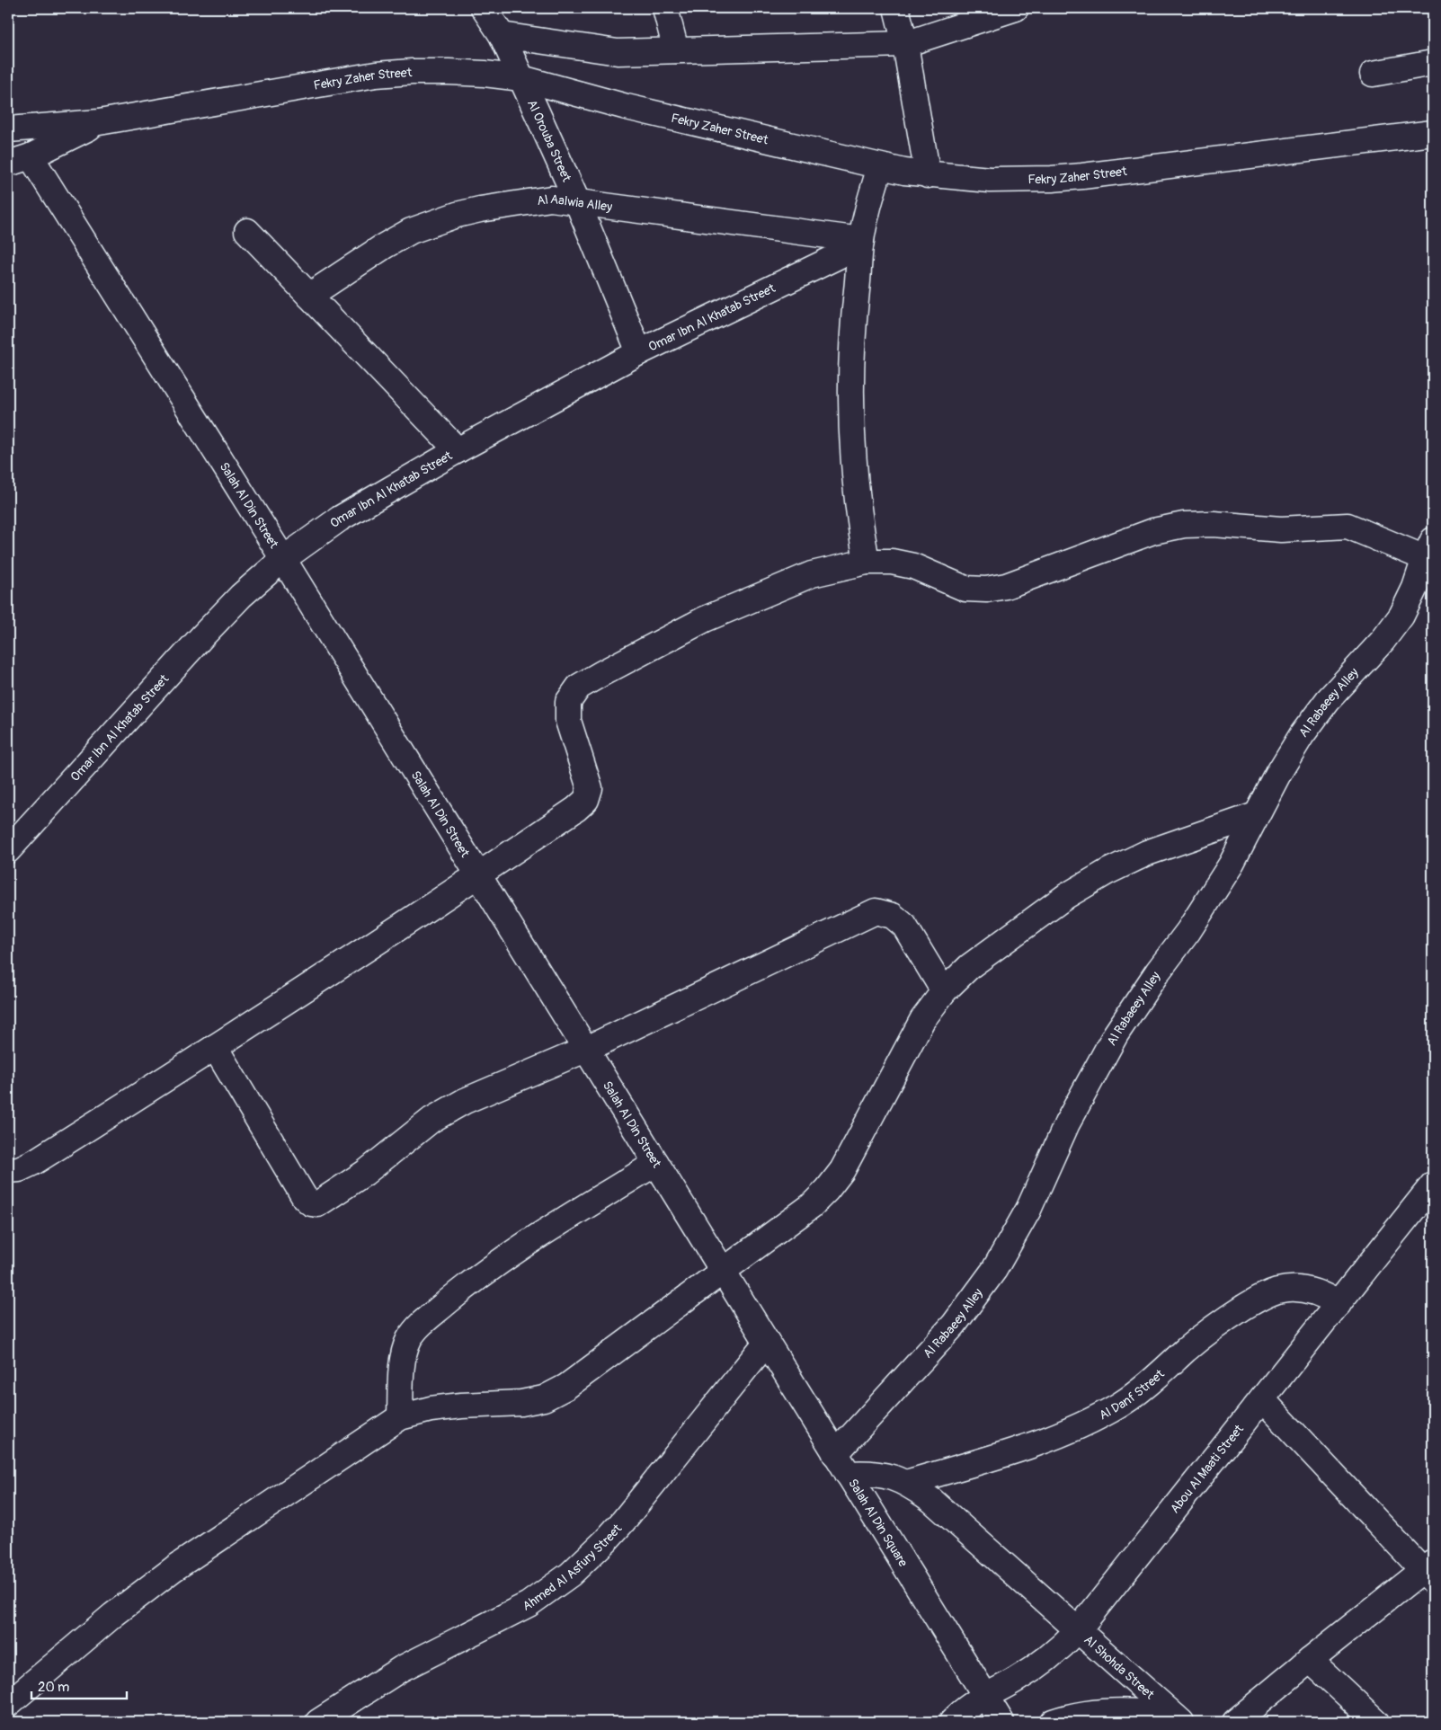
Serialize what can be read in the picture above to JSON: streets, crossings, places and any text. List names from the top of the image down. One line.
{"streets":{"street":["Fekry Zaher Street","Al Orouba Street","Al Aalwia Alley","Omar Ibn Al Khatab Street","Salah Al Din Street","Al Rabaeey Alley","Al Danf Street","Abou Al Maati Street","Salah Al Din Square","Ahmed Al Asfury Street","Al Shohda Street"]},"crossings":[["Fekry Zaher Street","Al Orouba Street"],["Al Orouba Street","Al Aalwia Alley"],["Al Orouba Street","Omar Ibn Al Khatab Street"],["Al Aalwia Alley","Omar Ibn Al Khatab Street"],["Omar Ibn Al Khatab Street","Salah Al Din Street"],["Salah Al Din Street","Al Rabaeey Alley"],["Salah Al Din Street","Salah Al Din Square"],["Salah Al Din Street","Ahmed Al Asfury Street"],["Al Danf Street","Abou Al Maati Street"],["Al Danf Street","Salah Al Din Square"],["Abou Al Maati Street","Salah Al Din Square"],["Abou Al Maati Street","Al Shohda Street"],["Salah Al Din Square","Al Shohda Street"]],"scale_bar":"20 m"}
